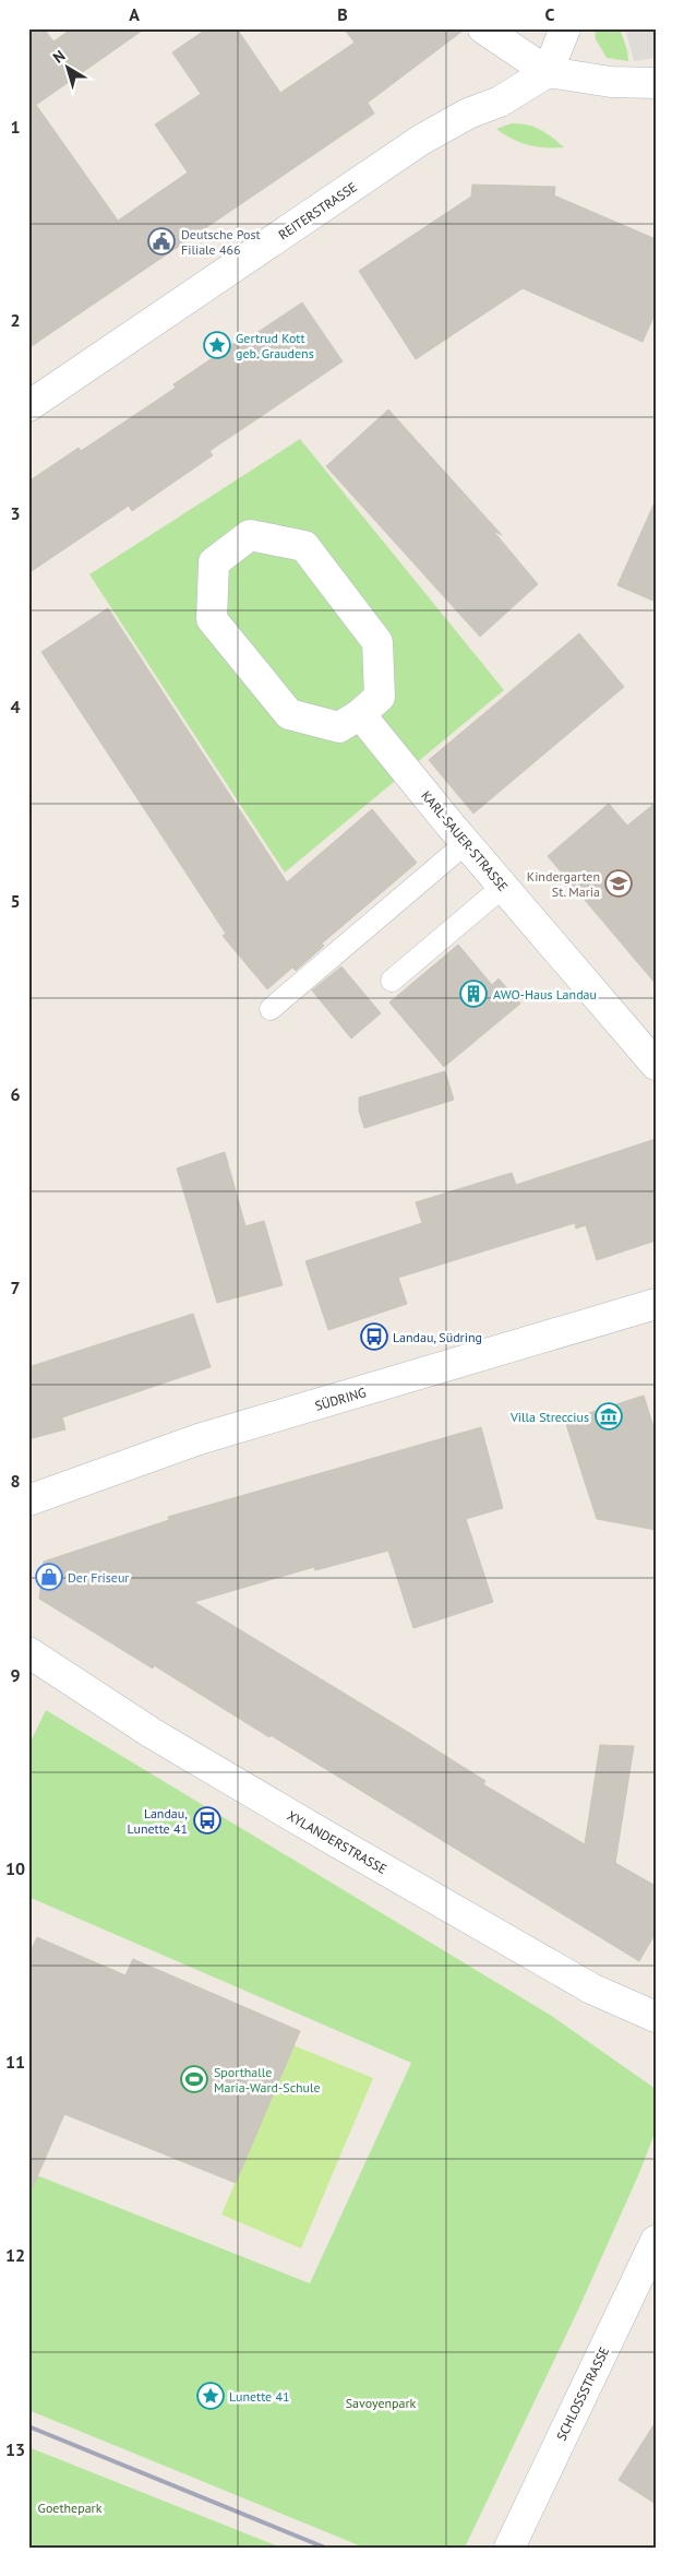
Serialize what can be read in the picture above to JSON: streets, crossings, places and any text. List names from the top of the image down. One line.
{"streets":{"street":["REITERSTRASSE","KARL-SAUER-STRASSE","SÜDRING","XYLANDERSTRASSE","SCHLOSSSTRASSE"]},"parks":["Savoyenpark","Goethepark"],"places":{"public building":["Deutsche Post Filiale 466"],"place":["Gertrud Kott geb. Graudens","Lunette 41"],"school or university":["Kindergarten St. Maria"],"building":["AWO-Haus Landau"],"bus stop":["Landau, Südring","Landau, Lunette 41"],"museum":["Villa Streccius"],"shop":["Der Friseur"],"sports":["Sporthalle Maria-Ward-Schule"]},"north":"top left","grid":{"columns":["A","B","C"],"rows":["1","2","3","4","5","6","7","8","9","10","11","12","13"]}}
